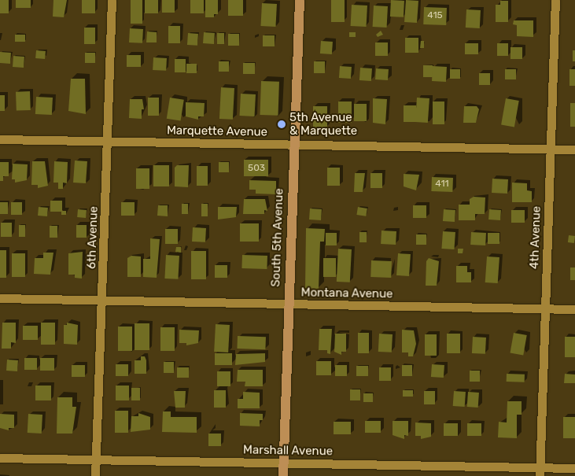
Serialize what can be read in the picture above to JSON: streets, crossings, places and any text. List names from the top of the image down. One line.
{"streets":{"street":["Marquette Avenue","6th Avenue","South 5th Avenue","4th Avenue","Montana Avenue","Marshall Avenue"]},"crossings":[["Marquette Avenue","6th Avenue"],["Marquette Avenue","South 5th Avenue"],["Marquette Avenue","4th Avenue"],["6th Avenue","Montana Avenue"],["6th Avenue","Marshall Avenue"],["South 5th Avenue","Montana Avenue"],["South 5th Avenue","Marshall Avenue"],["4th Avenue","Montana Avenue"],["4th Avenue","Marshall Avenue"]],"places":["5th Avenue & Marquette"],"house_numbers":["415","503","411"]}
